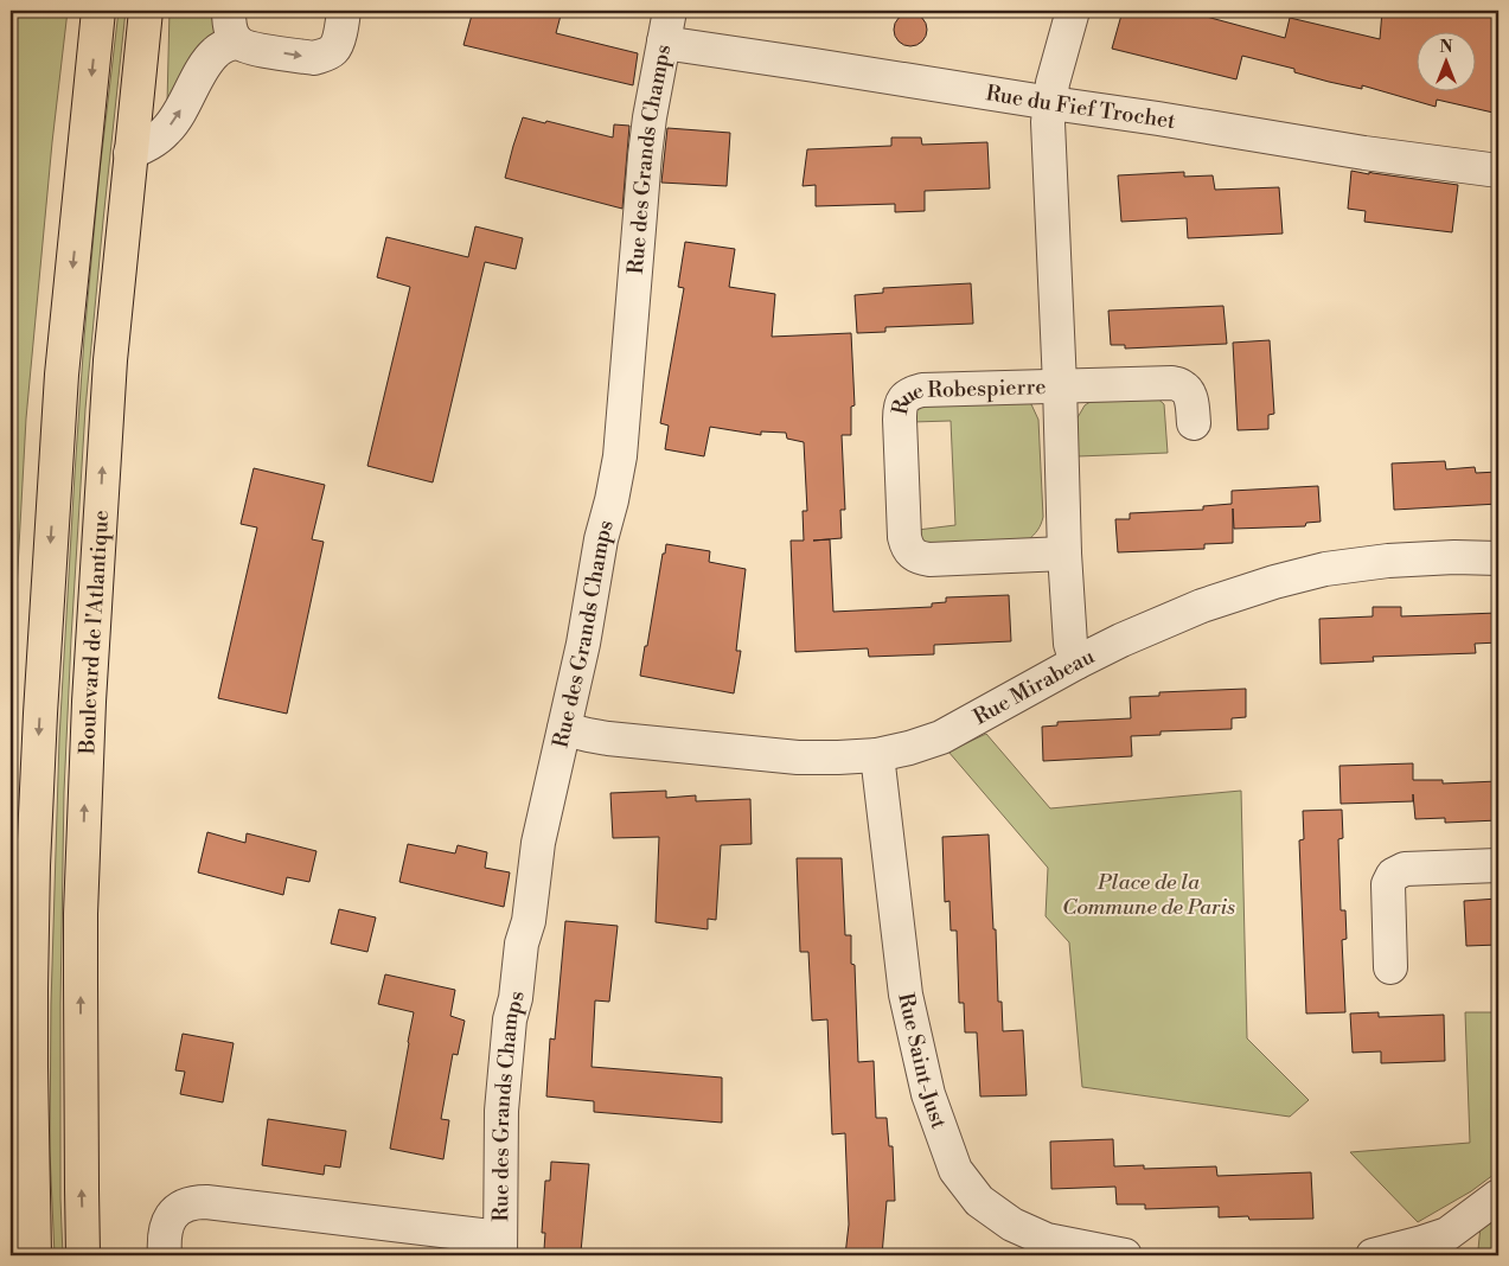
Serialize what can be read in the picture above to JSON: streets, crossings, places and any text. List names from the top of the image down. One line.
{"streets":{"main road":["Boulevard de l'Atlantique"],"street":["Rue du Fief Trochet","Rue des Grands Champs","Rue Robespierre","Rue Mirabeau","Rue Saint-Just"]},"crossings":[["Rue du Fief Trochet","Rue des Grands Champs"],["Rue du Fief Trochet","Rue Robespierre"],["Rue des Grands Champs","Rue Mirabeau"],["Rue Robespierre","Rue Mirabeau"],["Rue Mirabeau","Rue Saint-Just"]],"parks":["Place de la Commune de Paris"],"north":"top"}
